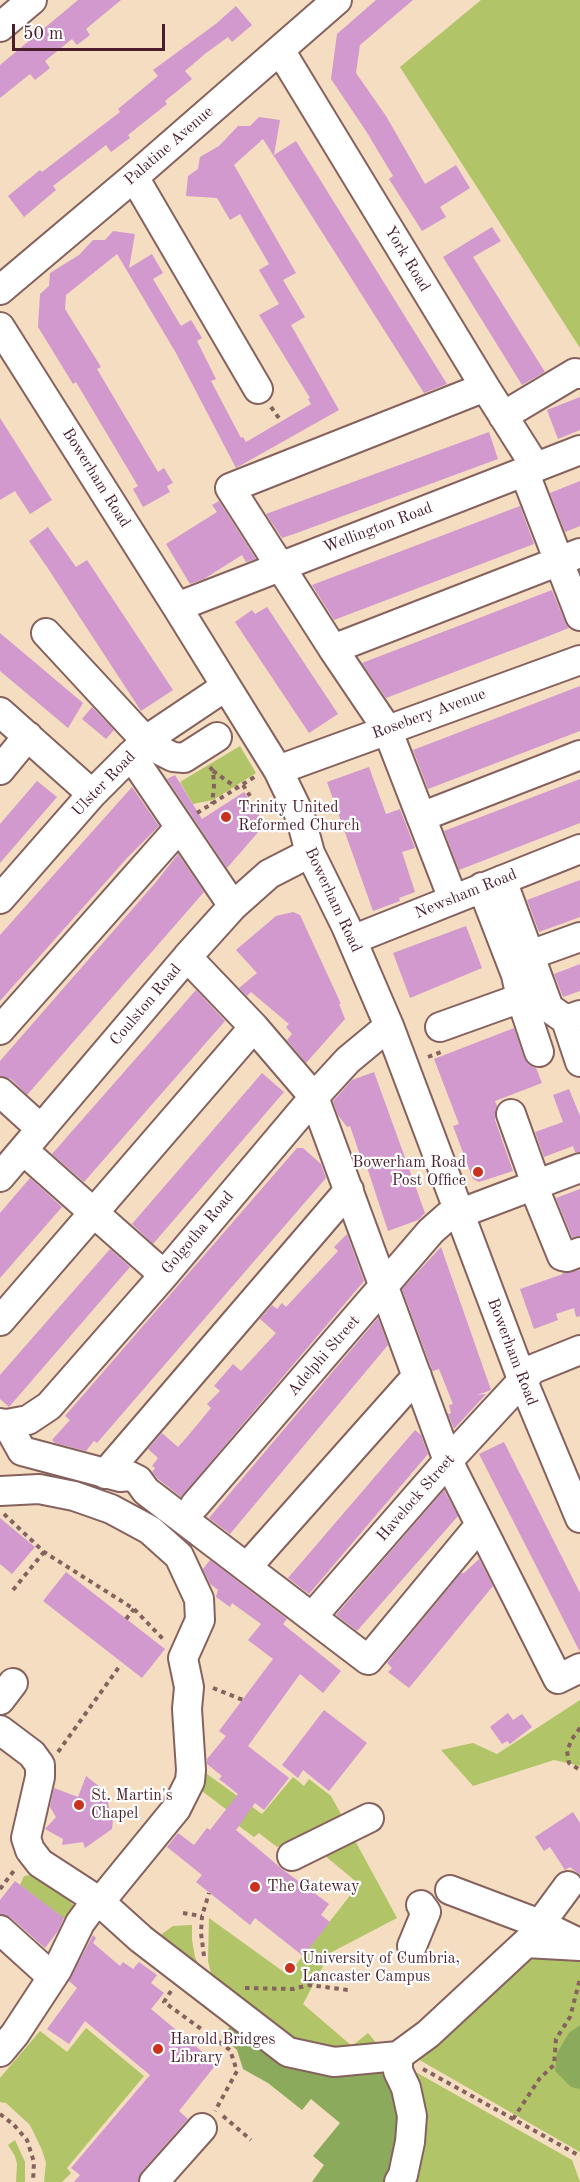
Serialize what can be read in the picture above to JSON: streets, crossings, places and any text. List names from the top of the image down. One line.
{"streets":{"street":["Palatine Avenue","York Road","Bowerham Road","Wellington Road","Rosebery Avenue","Ulster Road","Newsham Road","Coulston Road","Golgotha Road","Adelphi Street","Havelock Street"]},"crossings":[["Palatine Avenue","York Road"],["York Road","Wellington Road"],["Bowerham Road","Wellington Road"],["Bowerham Road","Rosebery Avenue"],["Bowerham Road","Ulster Road"],["Bowerham Road","Newsham Road"],["Bowerham Road","Coulston Road"],["Bowerham Road","Golgotha Road"],["Bowerham Road","Adelphi Street"],["Bowerham Road","Havelock Street"]],"places":["Trinity United Reformed Church","Bowerham Road Post Office","St. Martin's Chapel","The Gateway","University of Cumbria, Lancaster Campus","Harold Bridges Library"],"scale_bar":"50 m"}
